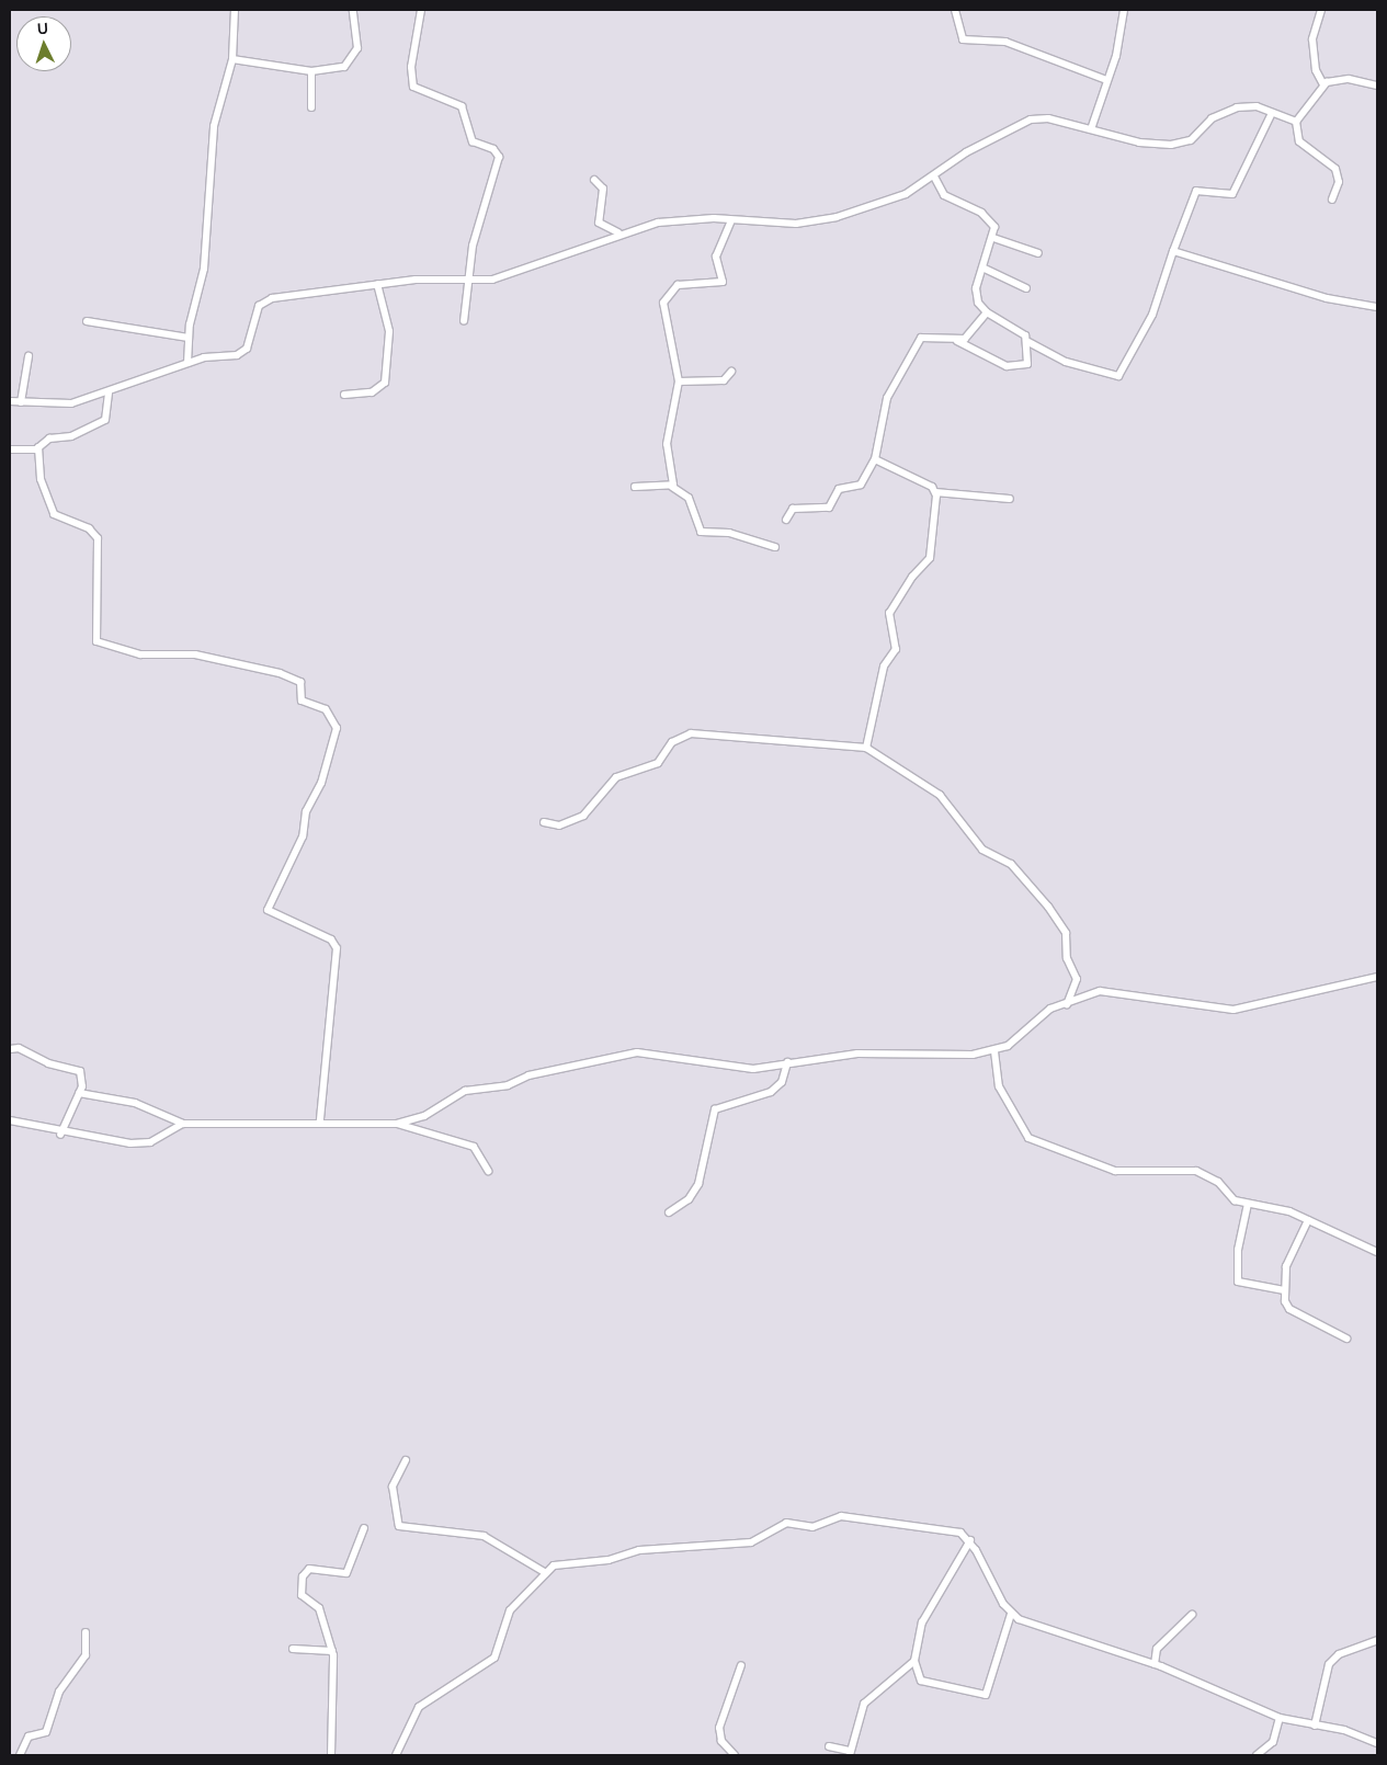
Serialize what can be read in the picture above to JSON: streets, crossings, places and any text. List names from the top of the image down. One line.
{"north":"top"}
